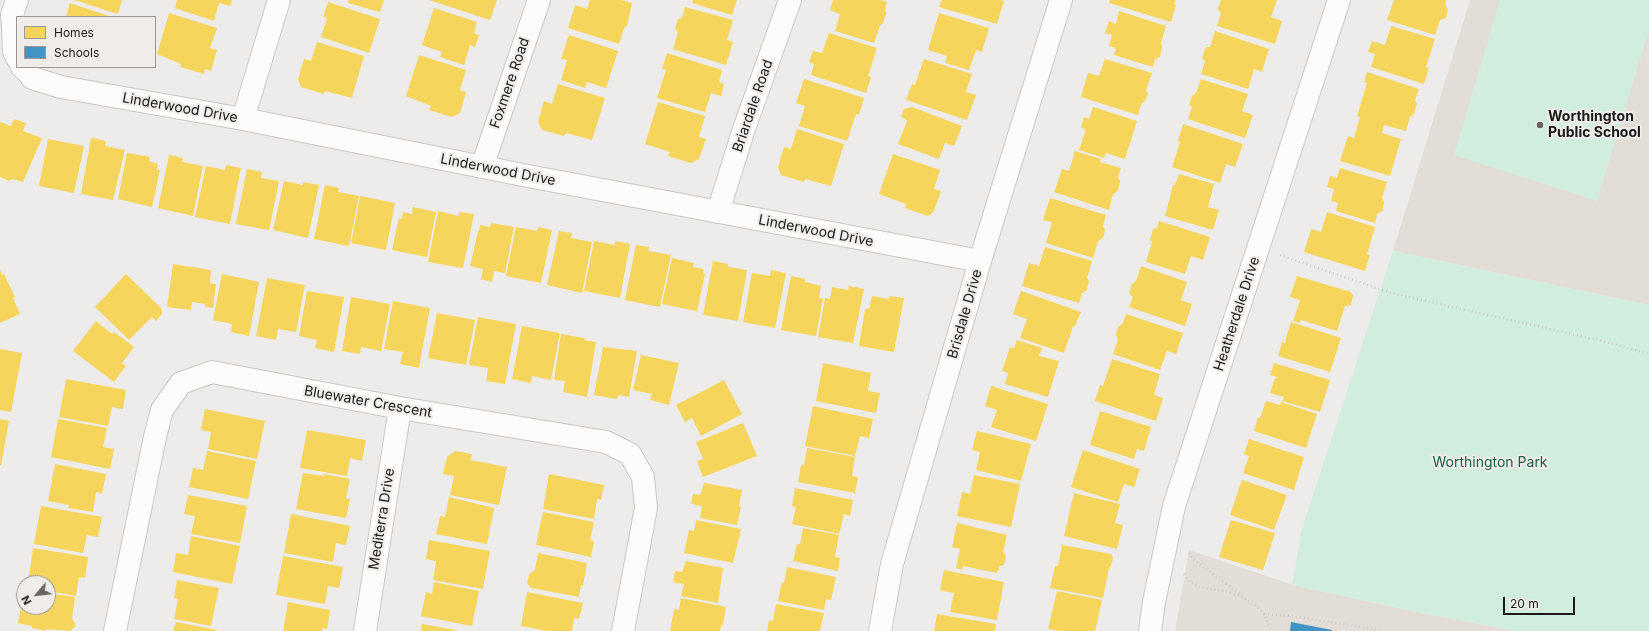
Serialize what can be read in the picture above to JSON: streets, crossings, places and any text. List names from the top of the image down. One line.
{"streets":{"street":["Foxmere Road","Briardale Road","Linderwood Drive","Brisdale Drive","Heatherdale Drive","Bluewater Crescent","Mediterra Drive"]},"crossings":[["Foxmere Road","Linderwood Drive"],["Briardale Road","Linderwood Drive"],["Linderwood Drive","Brisdale Drive"],["Bluewater Crescent","Mediterra Drive"]],"parks":["Worthington Park"],"places":["Worthington Public School"],"legend":["Homes","Schools"],"scale_bar":"20 m","north":"bottom left"}
